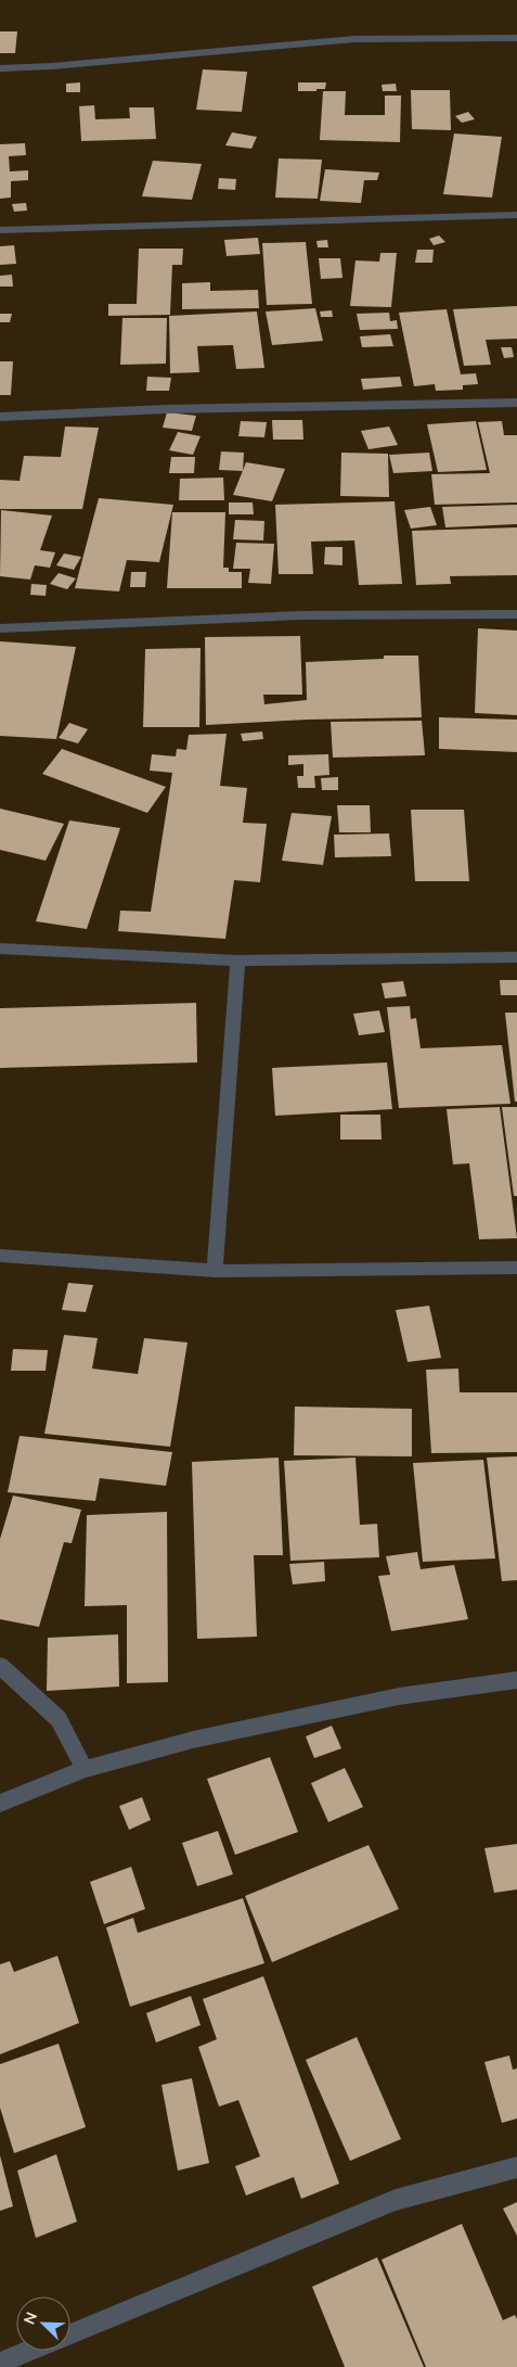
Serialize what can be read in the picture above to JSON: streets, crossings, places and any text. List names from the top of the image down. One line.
{"north":"top left"}
